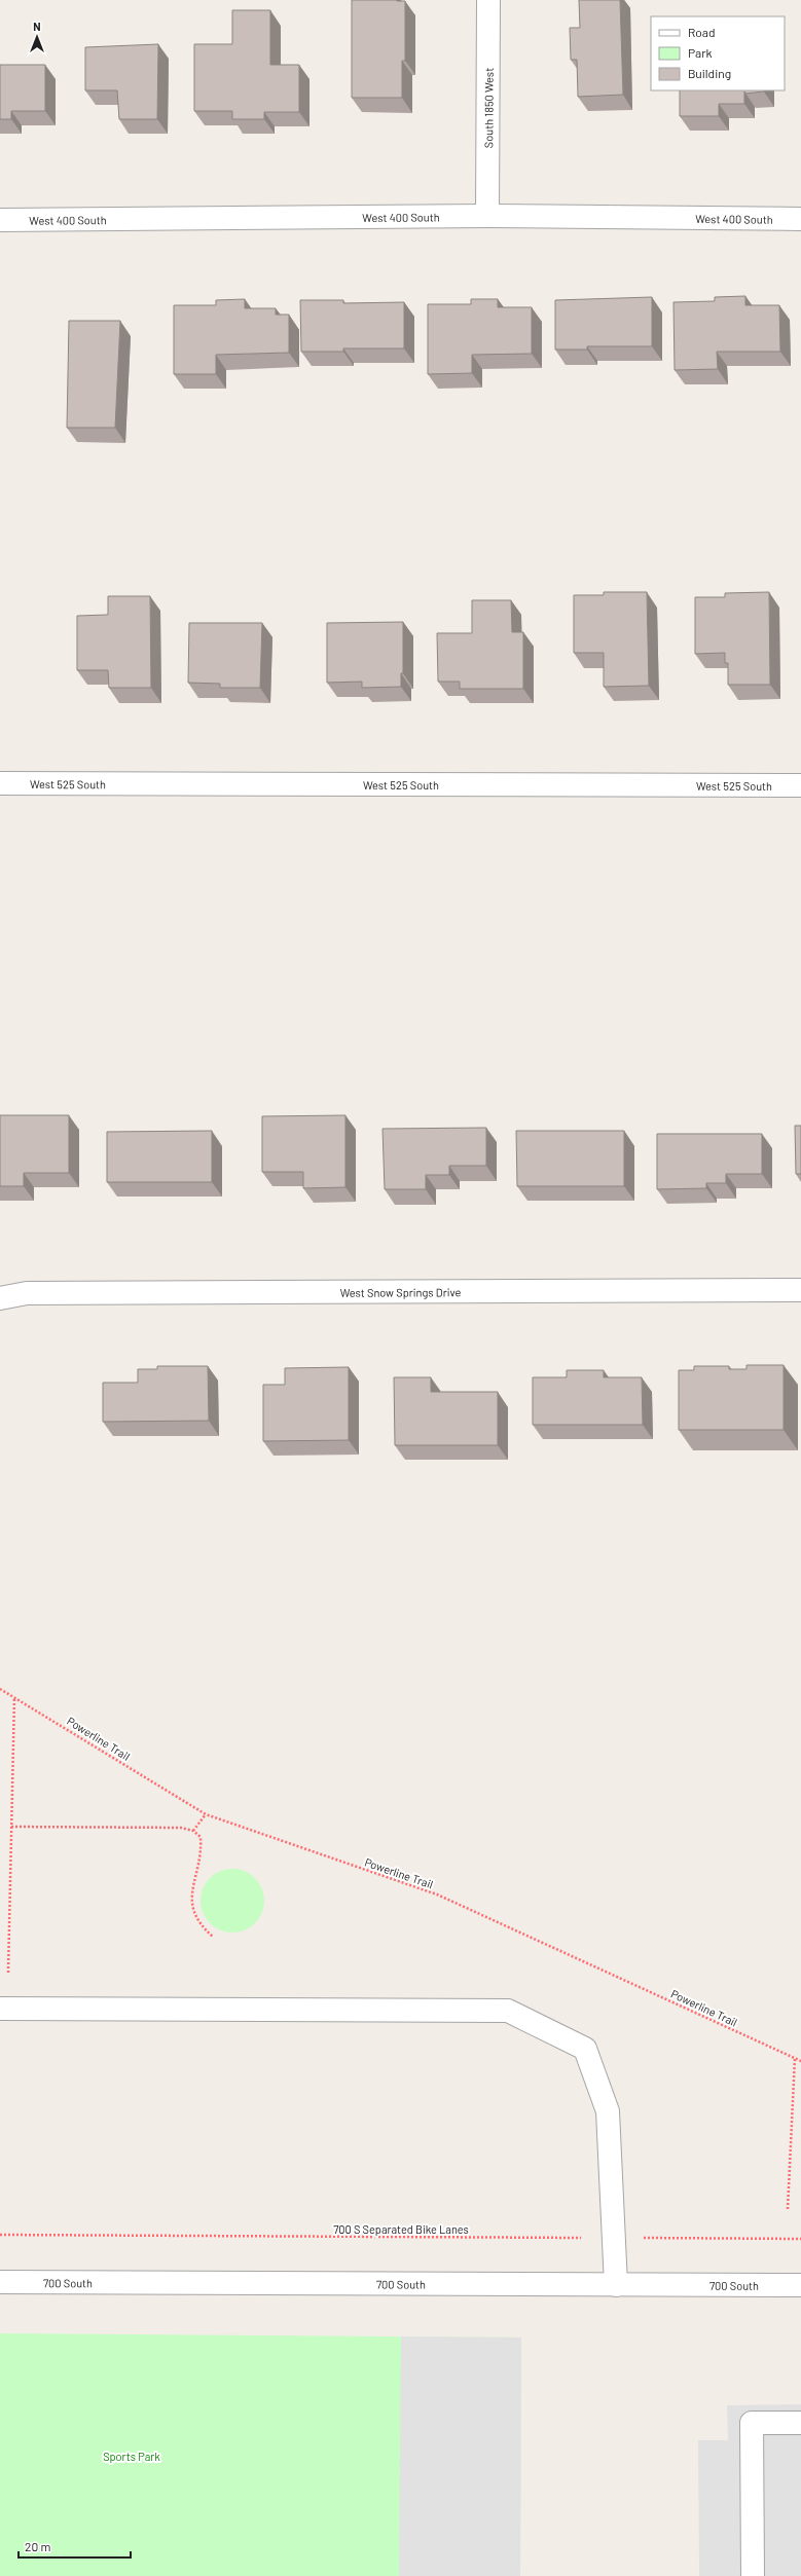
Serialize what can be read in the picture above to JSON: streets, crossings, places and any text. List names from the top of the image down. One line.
{"streets":{"street":["South 1850 West","West 400 South","West 525 South","West Snow Springs Drive","700 South"],"path":["Powerline Trail","700 S Separated Bike Lanes"]},"crossings":[["South 1850 West","West 400 South"]],"parks":["Sports Park"],"legend":["Road","Park","Building"],"scale_bar":"20 m","north":"top"}
